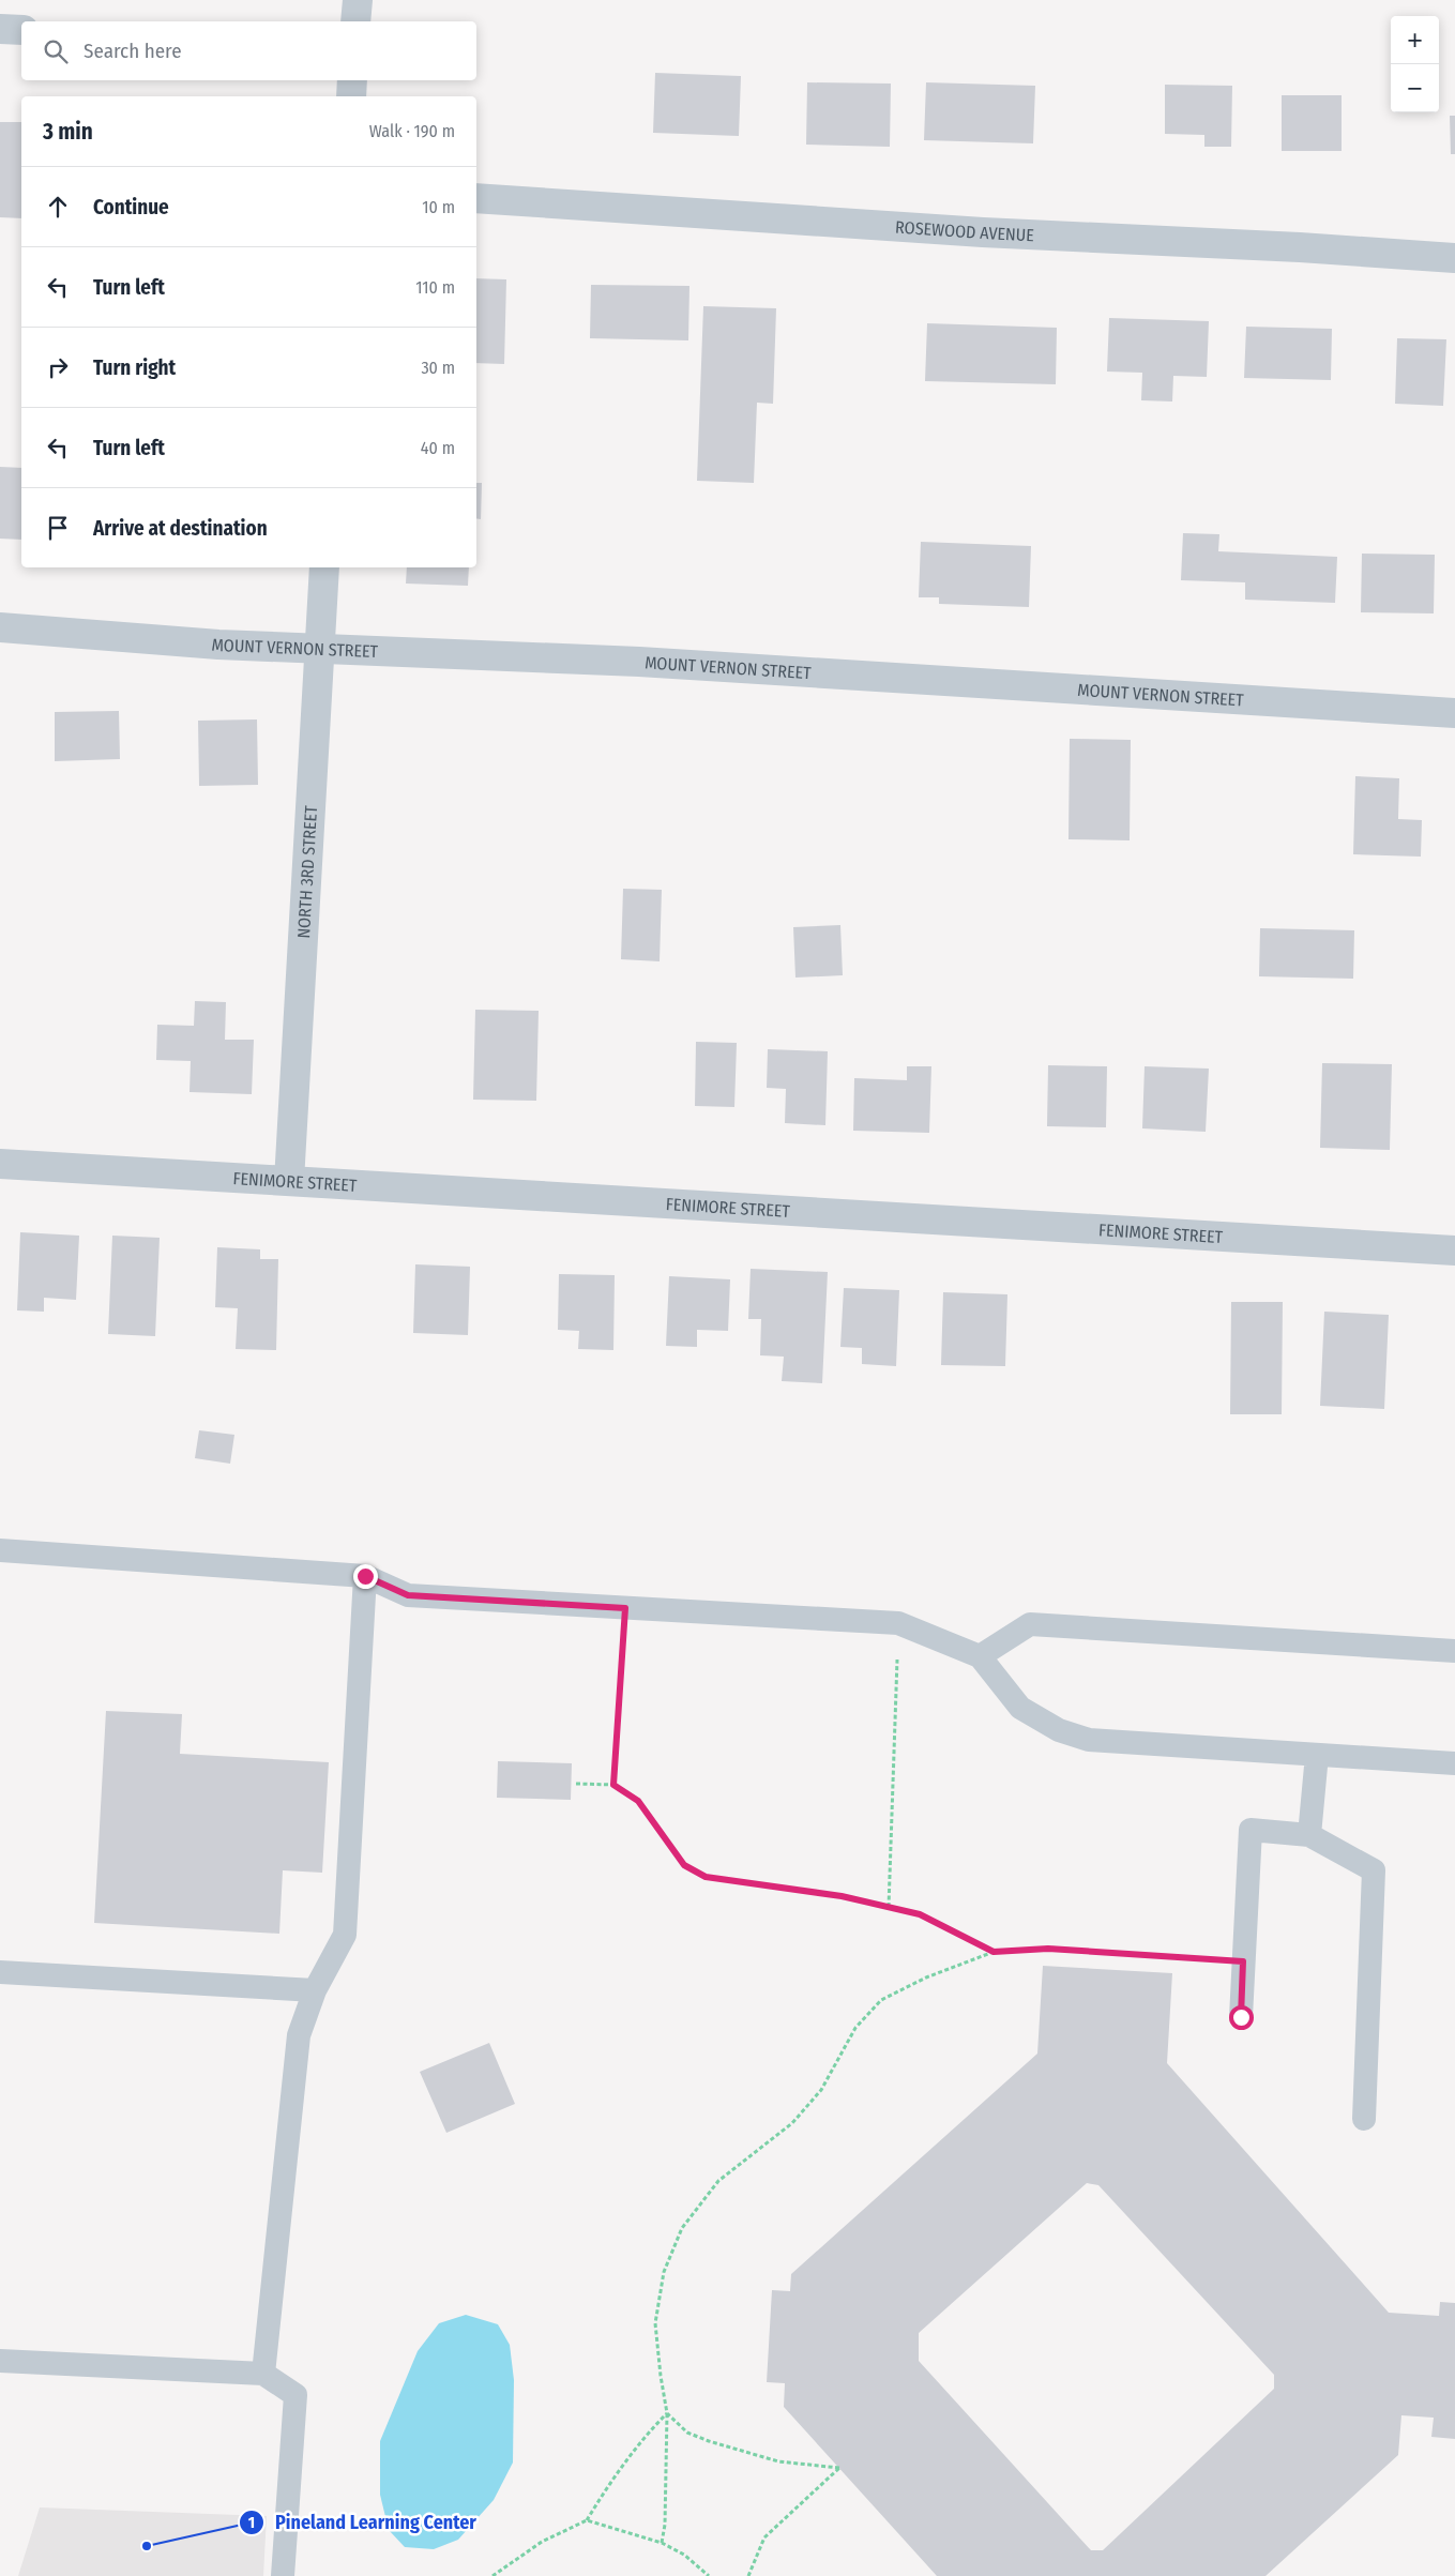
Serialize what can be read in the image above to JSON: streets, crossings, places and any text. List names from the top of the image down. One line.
{"streets":{"street":["ROSEWOOD AVENUE","MOUNT VERNON STREET","NORTH 3RD STREET","FENIMORE STREET"]},"crossings":[["MOUNT VERNON STREET","NORTH 3RD STREET"],["NORTH 3RD STREET","FENIMORE STREET"]],"places":["Pineland Learning Center"],"page":{"map_buttons":["+","−"],"search":"Search here","heading":["3 min","Walk · 190 m"],"list":[["Continue","10 m"],["Turn left","110 m"],["Turn right","30 m"],["Turn left","40 m"],"Arrive at destination"]}}
